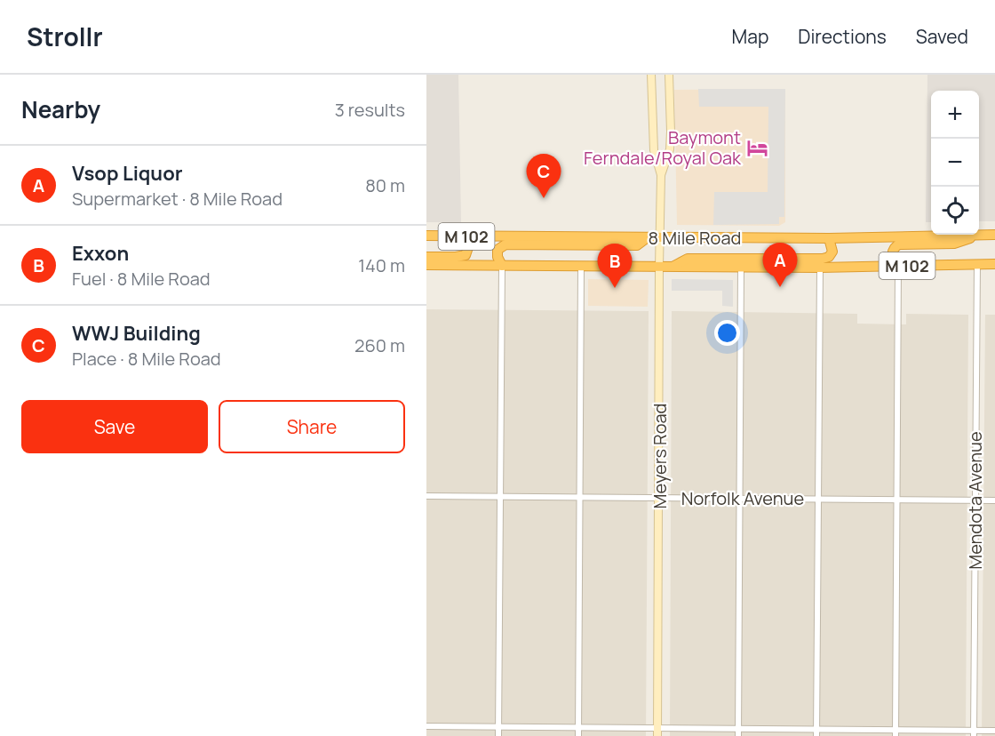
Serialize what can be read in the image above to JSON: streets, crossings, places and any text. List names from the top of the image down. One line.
{"streets":{"highway":["M 102","8 Mile Road"],"street":["Meyers Road","Norfolk Avenue","Mendota Avenue"]},"crossings":[["8 Mile Road","Meyers Road"],["8 Mile Road","Mendota Avenue"],["Meyers Road","Norfolk Avenue"],["Norfolk Avenue","Mendota Avenue"]],"places":{"hotel":["Baymont Ferndale/Royal Oak"]},"page":{"header":"Strollr","nav":["Map","Directions","Saved"],"heading":["Nearby","3 results"],"map_buttons":["+","−"],"list":[{"mark":"A","name":"Vsop Liquor","note":"Supermarket · 8 Mile Road","value":"80 m"},{"mark":"B","name":"Exxon","note":"Fuel · 8 Mile Road","value":"140 m"},{"mark":"C","name":"WWJ Building","note":"Place · 8 Mile Road","value":"260 m"}],"pins":["C","A","B"],"buttons":["Save","Share"]}}
